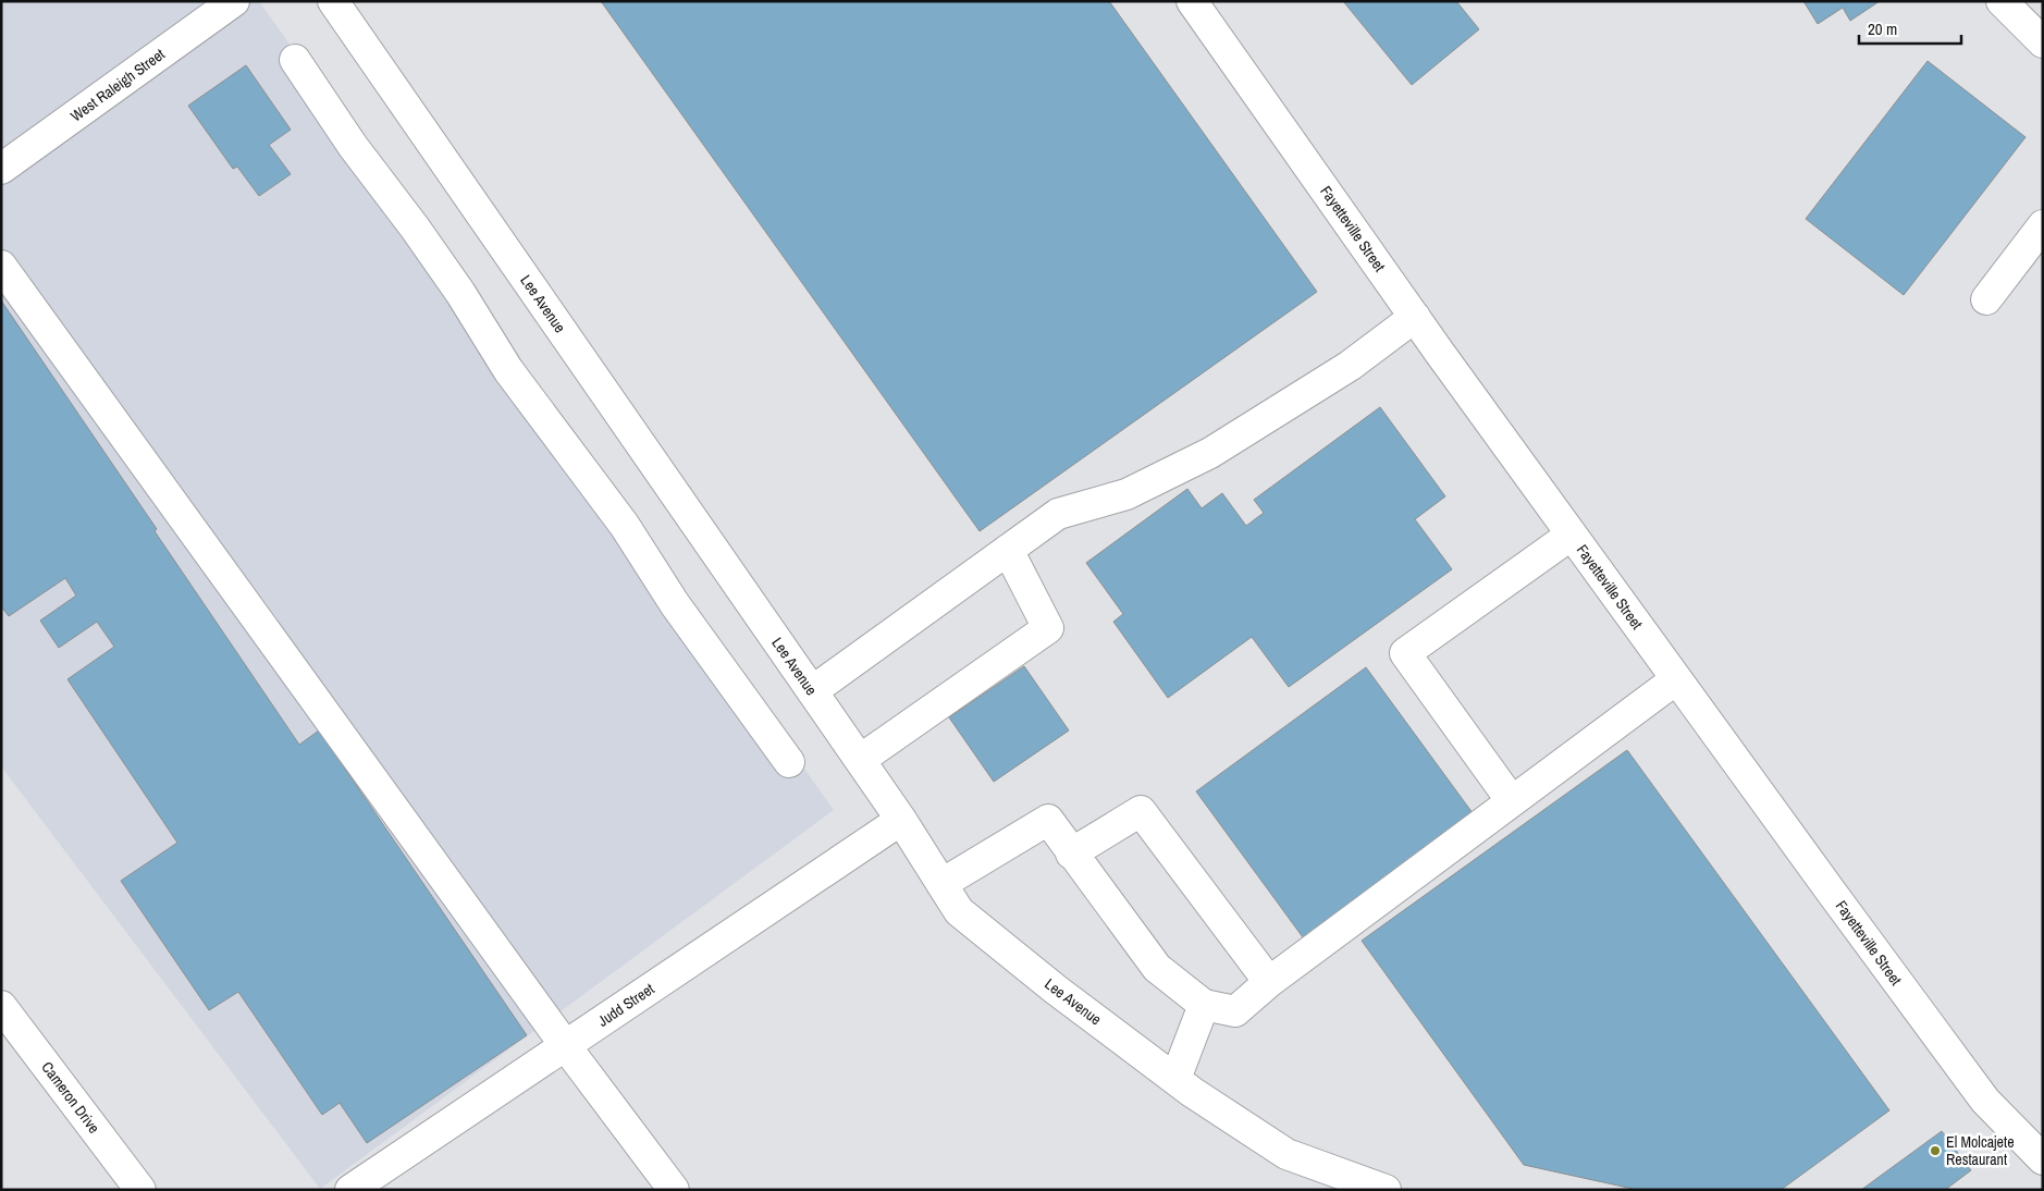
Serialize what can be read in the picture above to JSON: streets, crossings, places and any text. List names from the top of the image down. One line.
{"streets":{"street":["West Raleigh Street","Fayetteville Street","Lee Avenue","Judd Street","Cameron Drive"]},"crossings":[["Lee Avenue","Judd Street"]],"places":["El Molcajete Restaurant"],"scale_bar":"20 m"}
